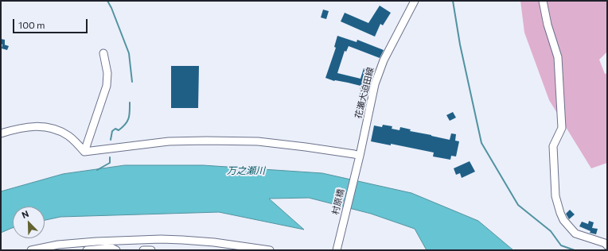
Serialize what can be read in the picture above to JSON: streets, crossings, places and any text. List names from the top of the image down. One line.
{"streets":{"street":["花瀬大迫田線","村原橋"]},"crossings":[["花瀬大迫田線","村原橋"]],"water":["万之瀬川"],"scale_bar":"100 m","north":"top left"}
